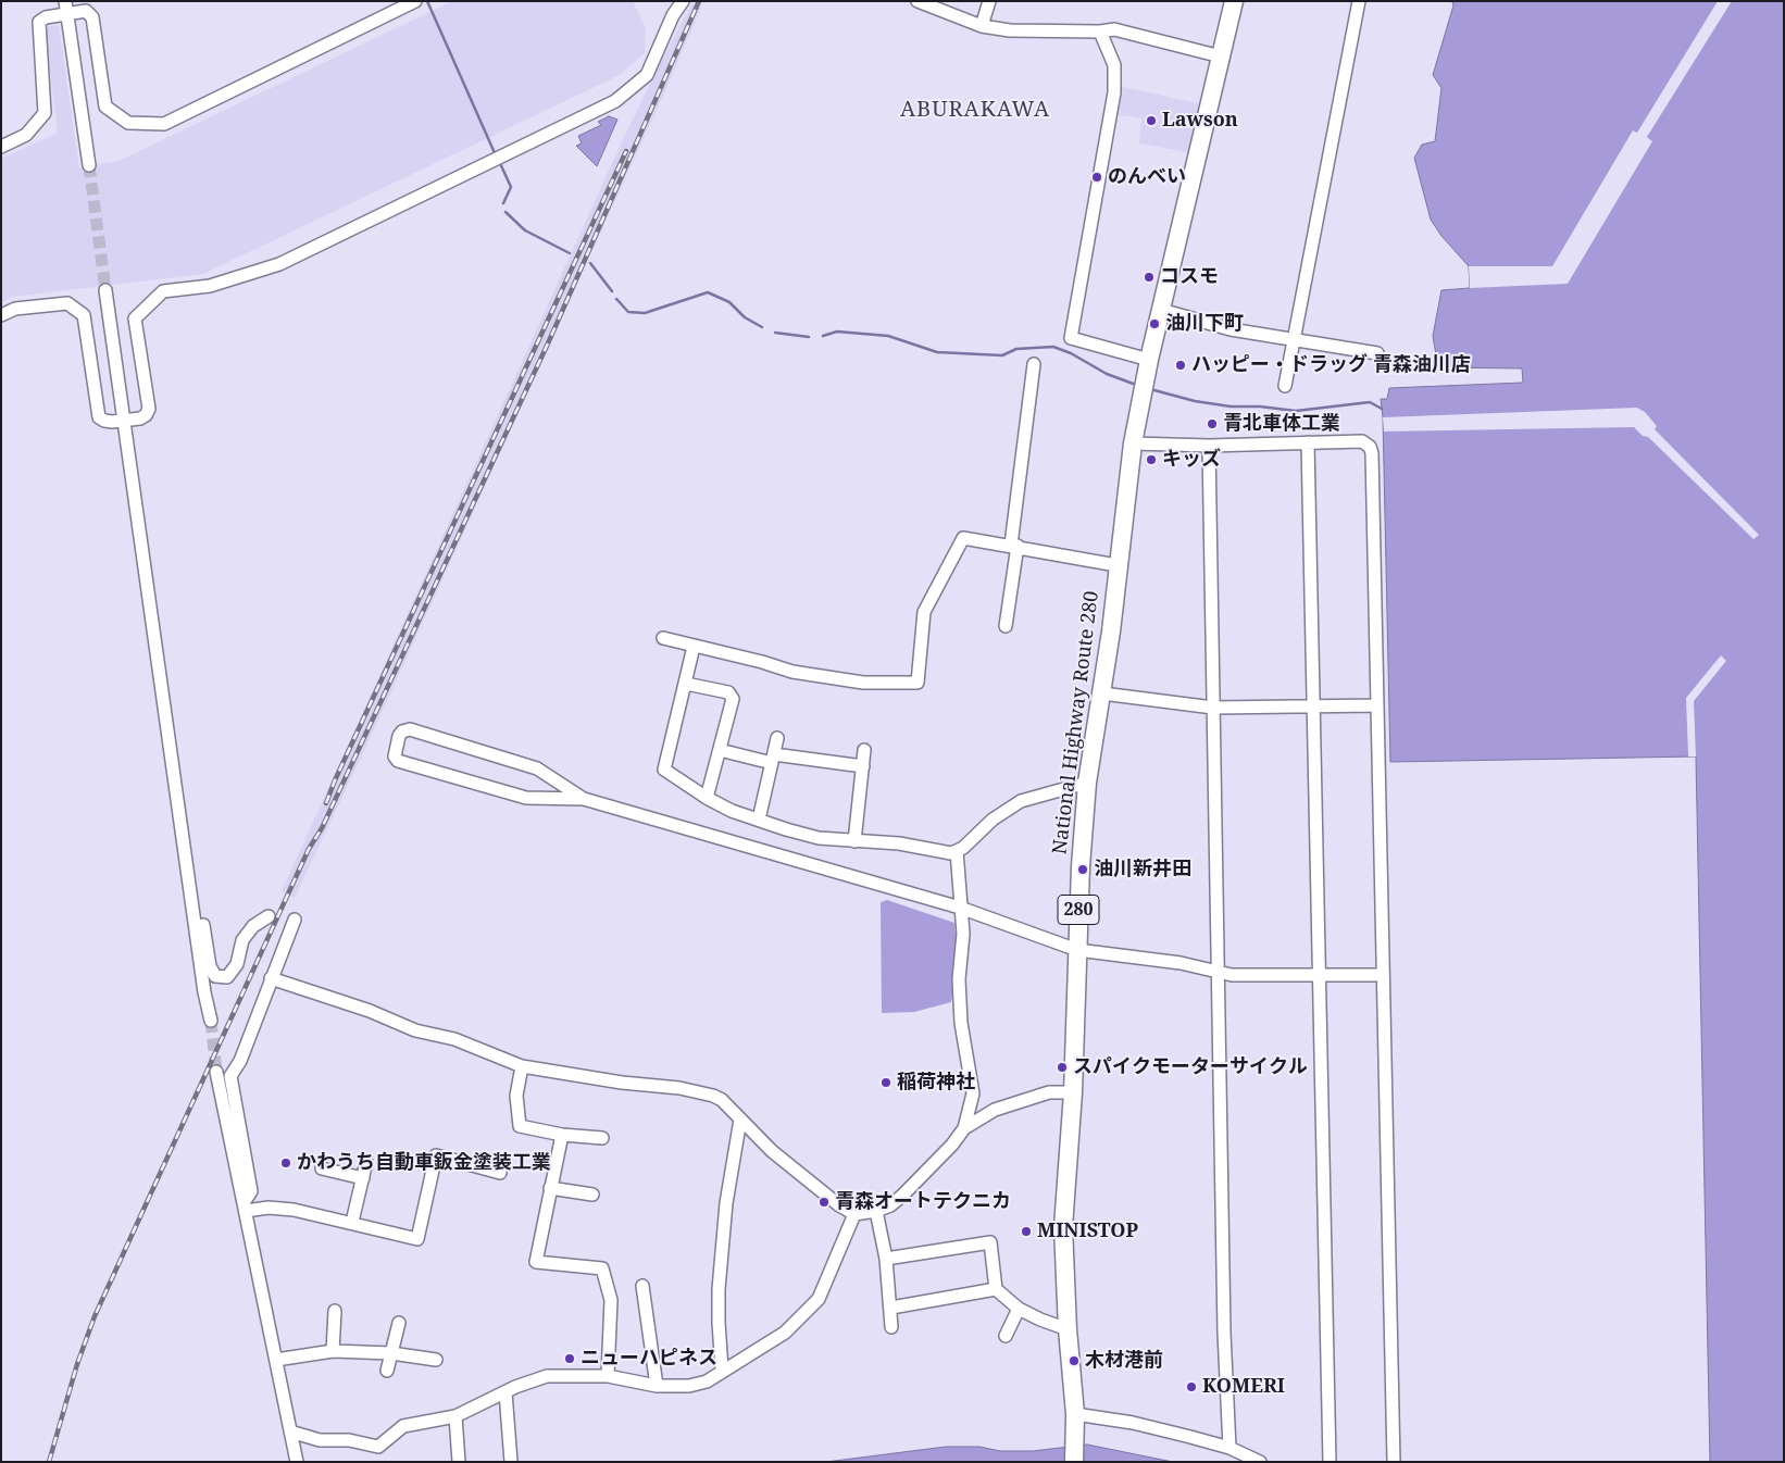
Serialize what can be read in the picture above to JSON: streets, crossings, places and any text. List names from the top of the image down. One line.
{"streets":{"highway":["National Highway Route 280","280"]},"districts":["ABURAKAWA"],"places":["Lawson","のんべい","コスモ","油川下町","ハッピー・ドラッグ 青森油川店","青北車体工業","キッズ","油川新井田","スパイクモーターサイクル","稲荷神社","かわうち自動車鈑金塗装工業","青森オートテクニカ","MINISTOP","ニューハピネス","木材港前","KOMERI"]}
